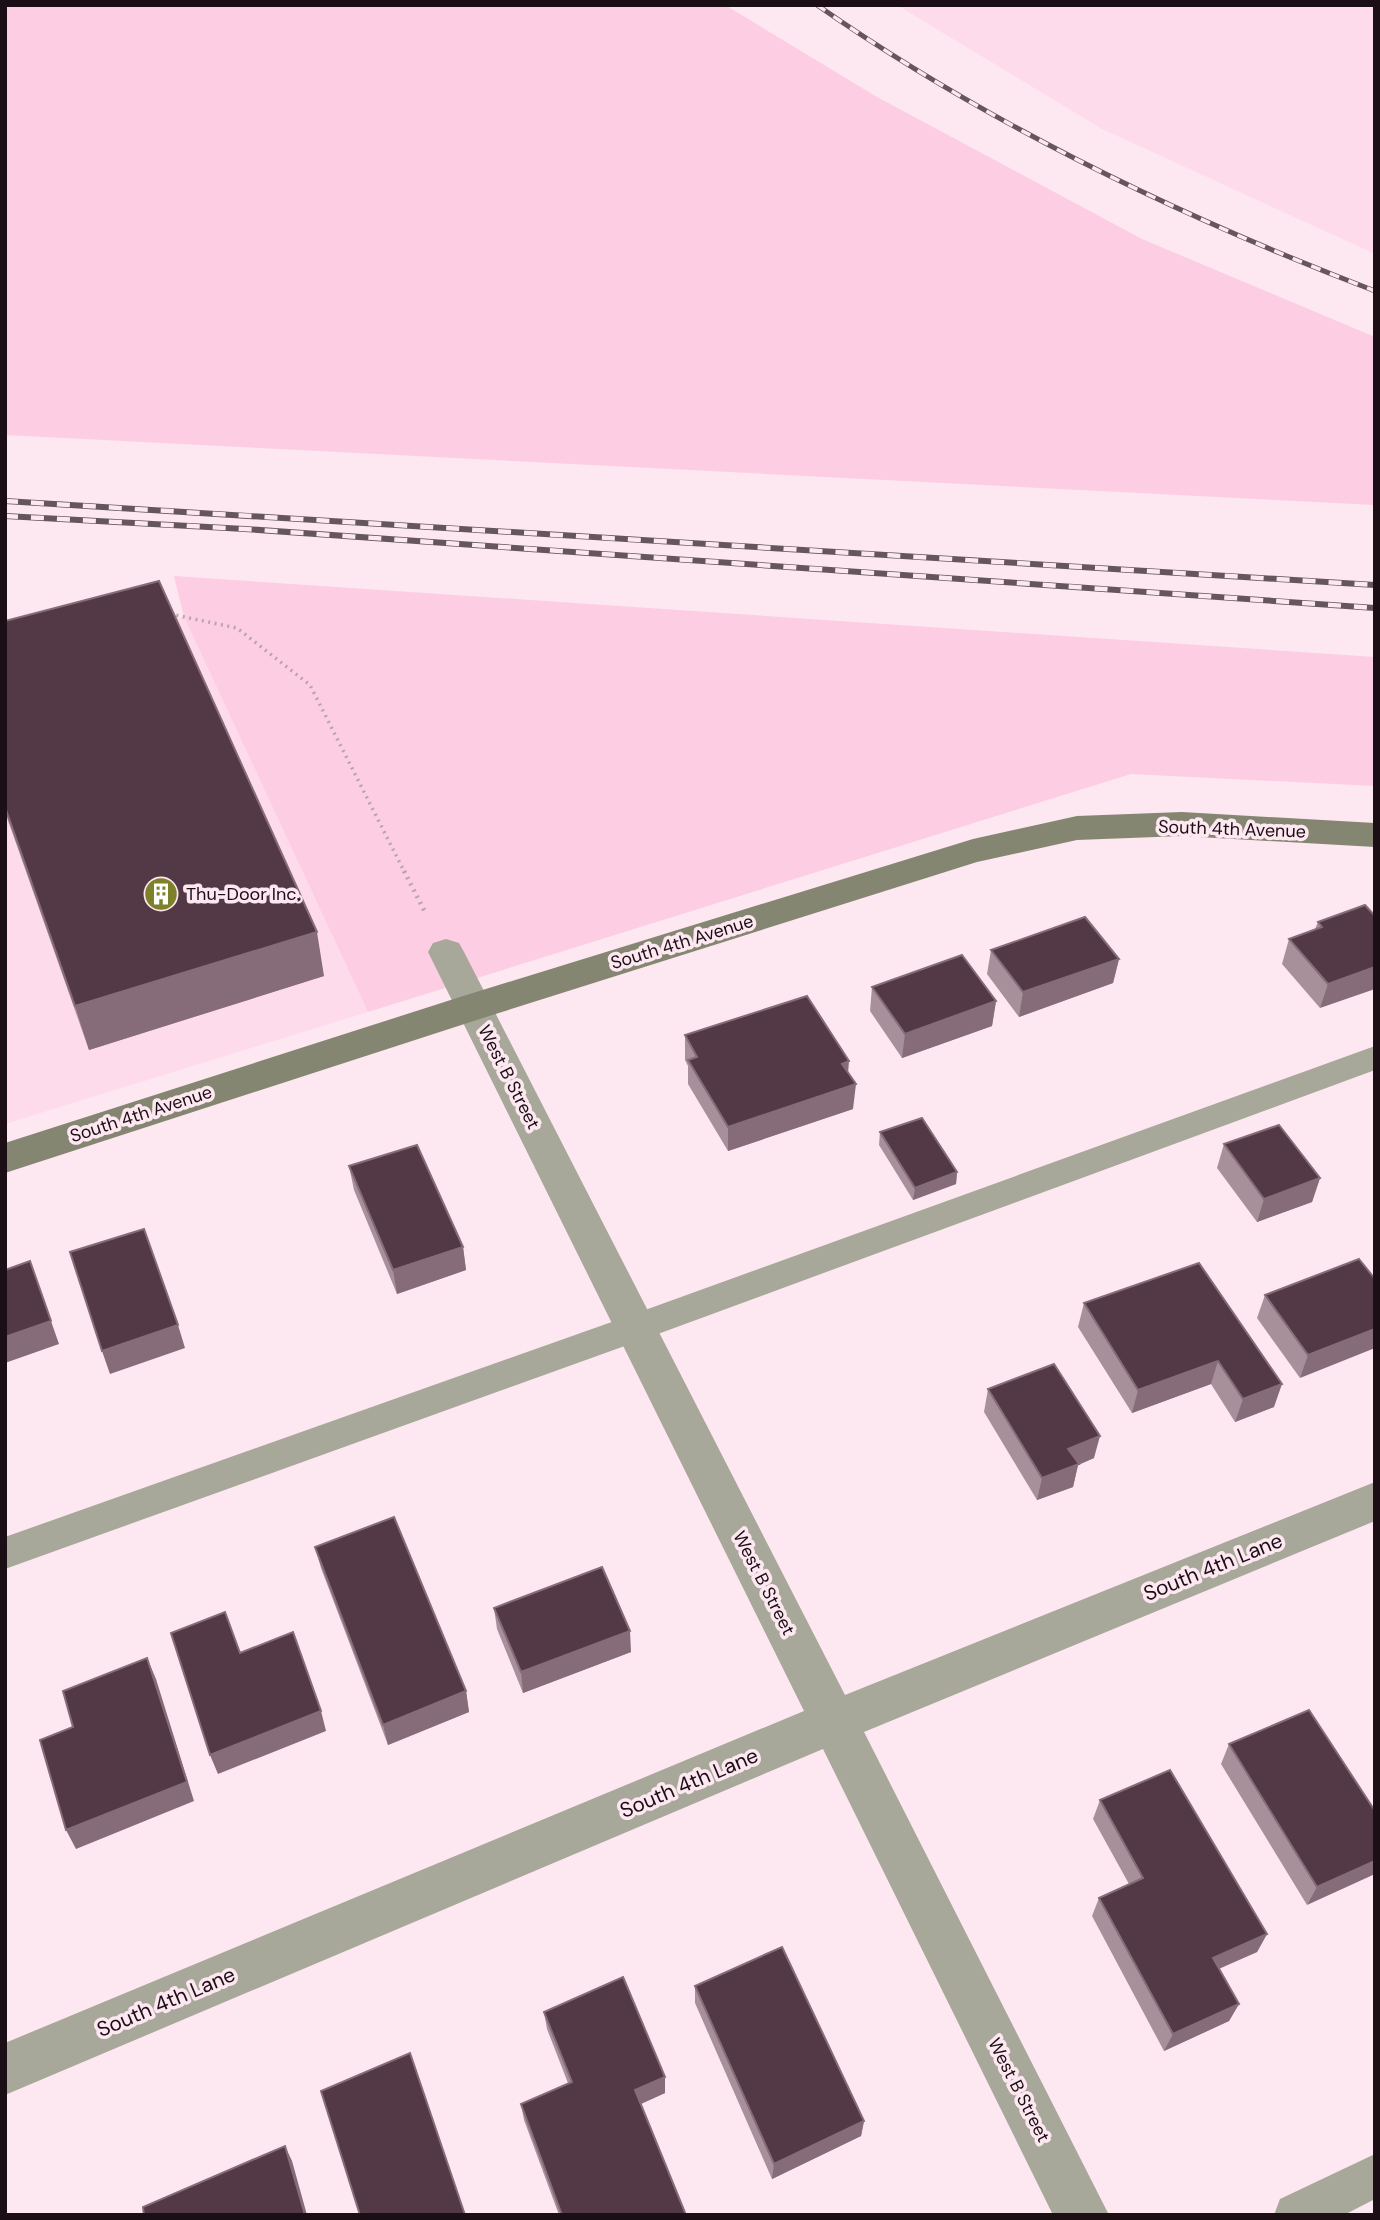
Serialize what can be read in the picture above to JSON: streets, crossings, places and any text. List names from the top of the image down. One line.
{"streets":{"street":["South 4th Avenue","West B Street","South 4th Lane"]},"crossings":[["South 4th Avenue","West B Street"],["West B Street","South 4th Lane"]],"places":{"building":["Thu-Door Inc."]}}
